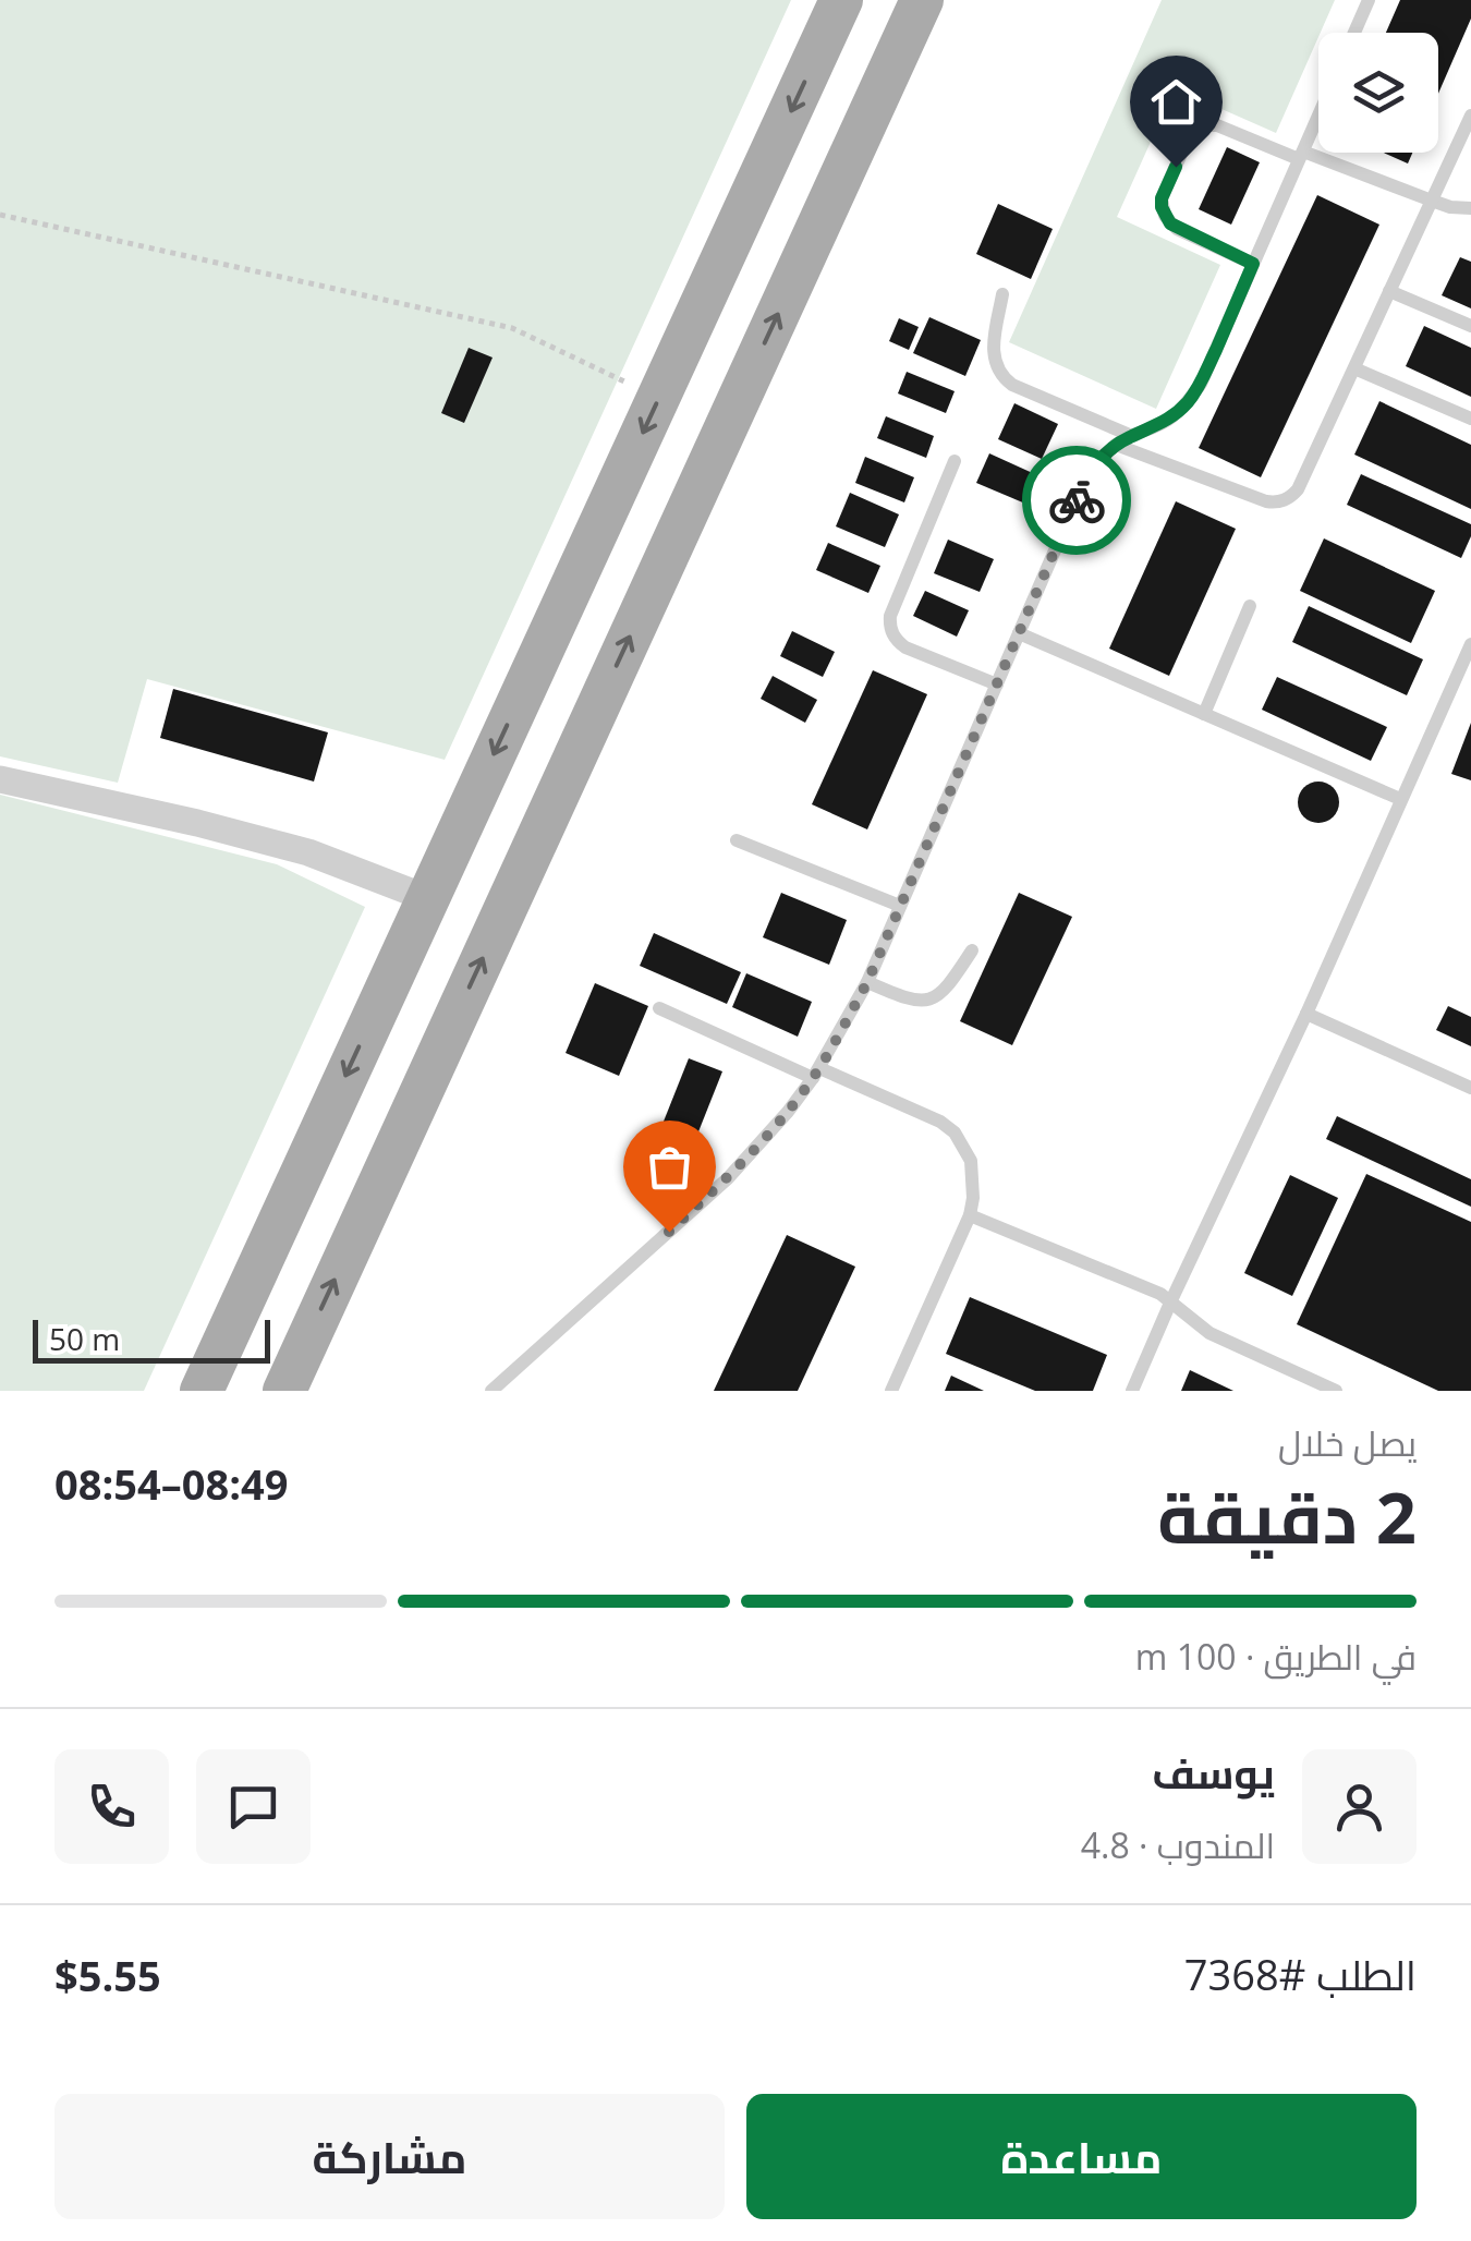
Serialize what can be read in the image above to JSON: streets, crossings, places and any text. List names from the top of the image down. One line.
{"scale_bar":"50 m","page":{"scale":"50 m","heading":["2 دقيقة","يصل خلال","08:49–08:54"],"panel":["يوسف","المندوب · 4.8","الطلب #7368","$5.55"],"bar":"في الطريق · 100 m","buttons":["مساعدة","مشاركة"]}}
